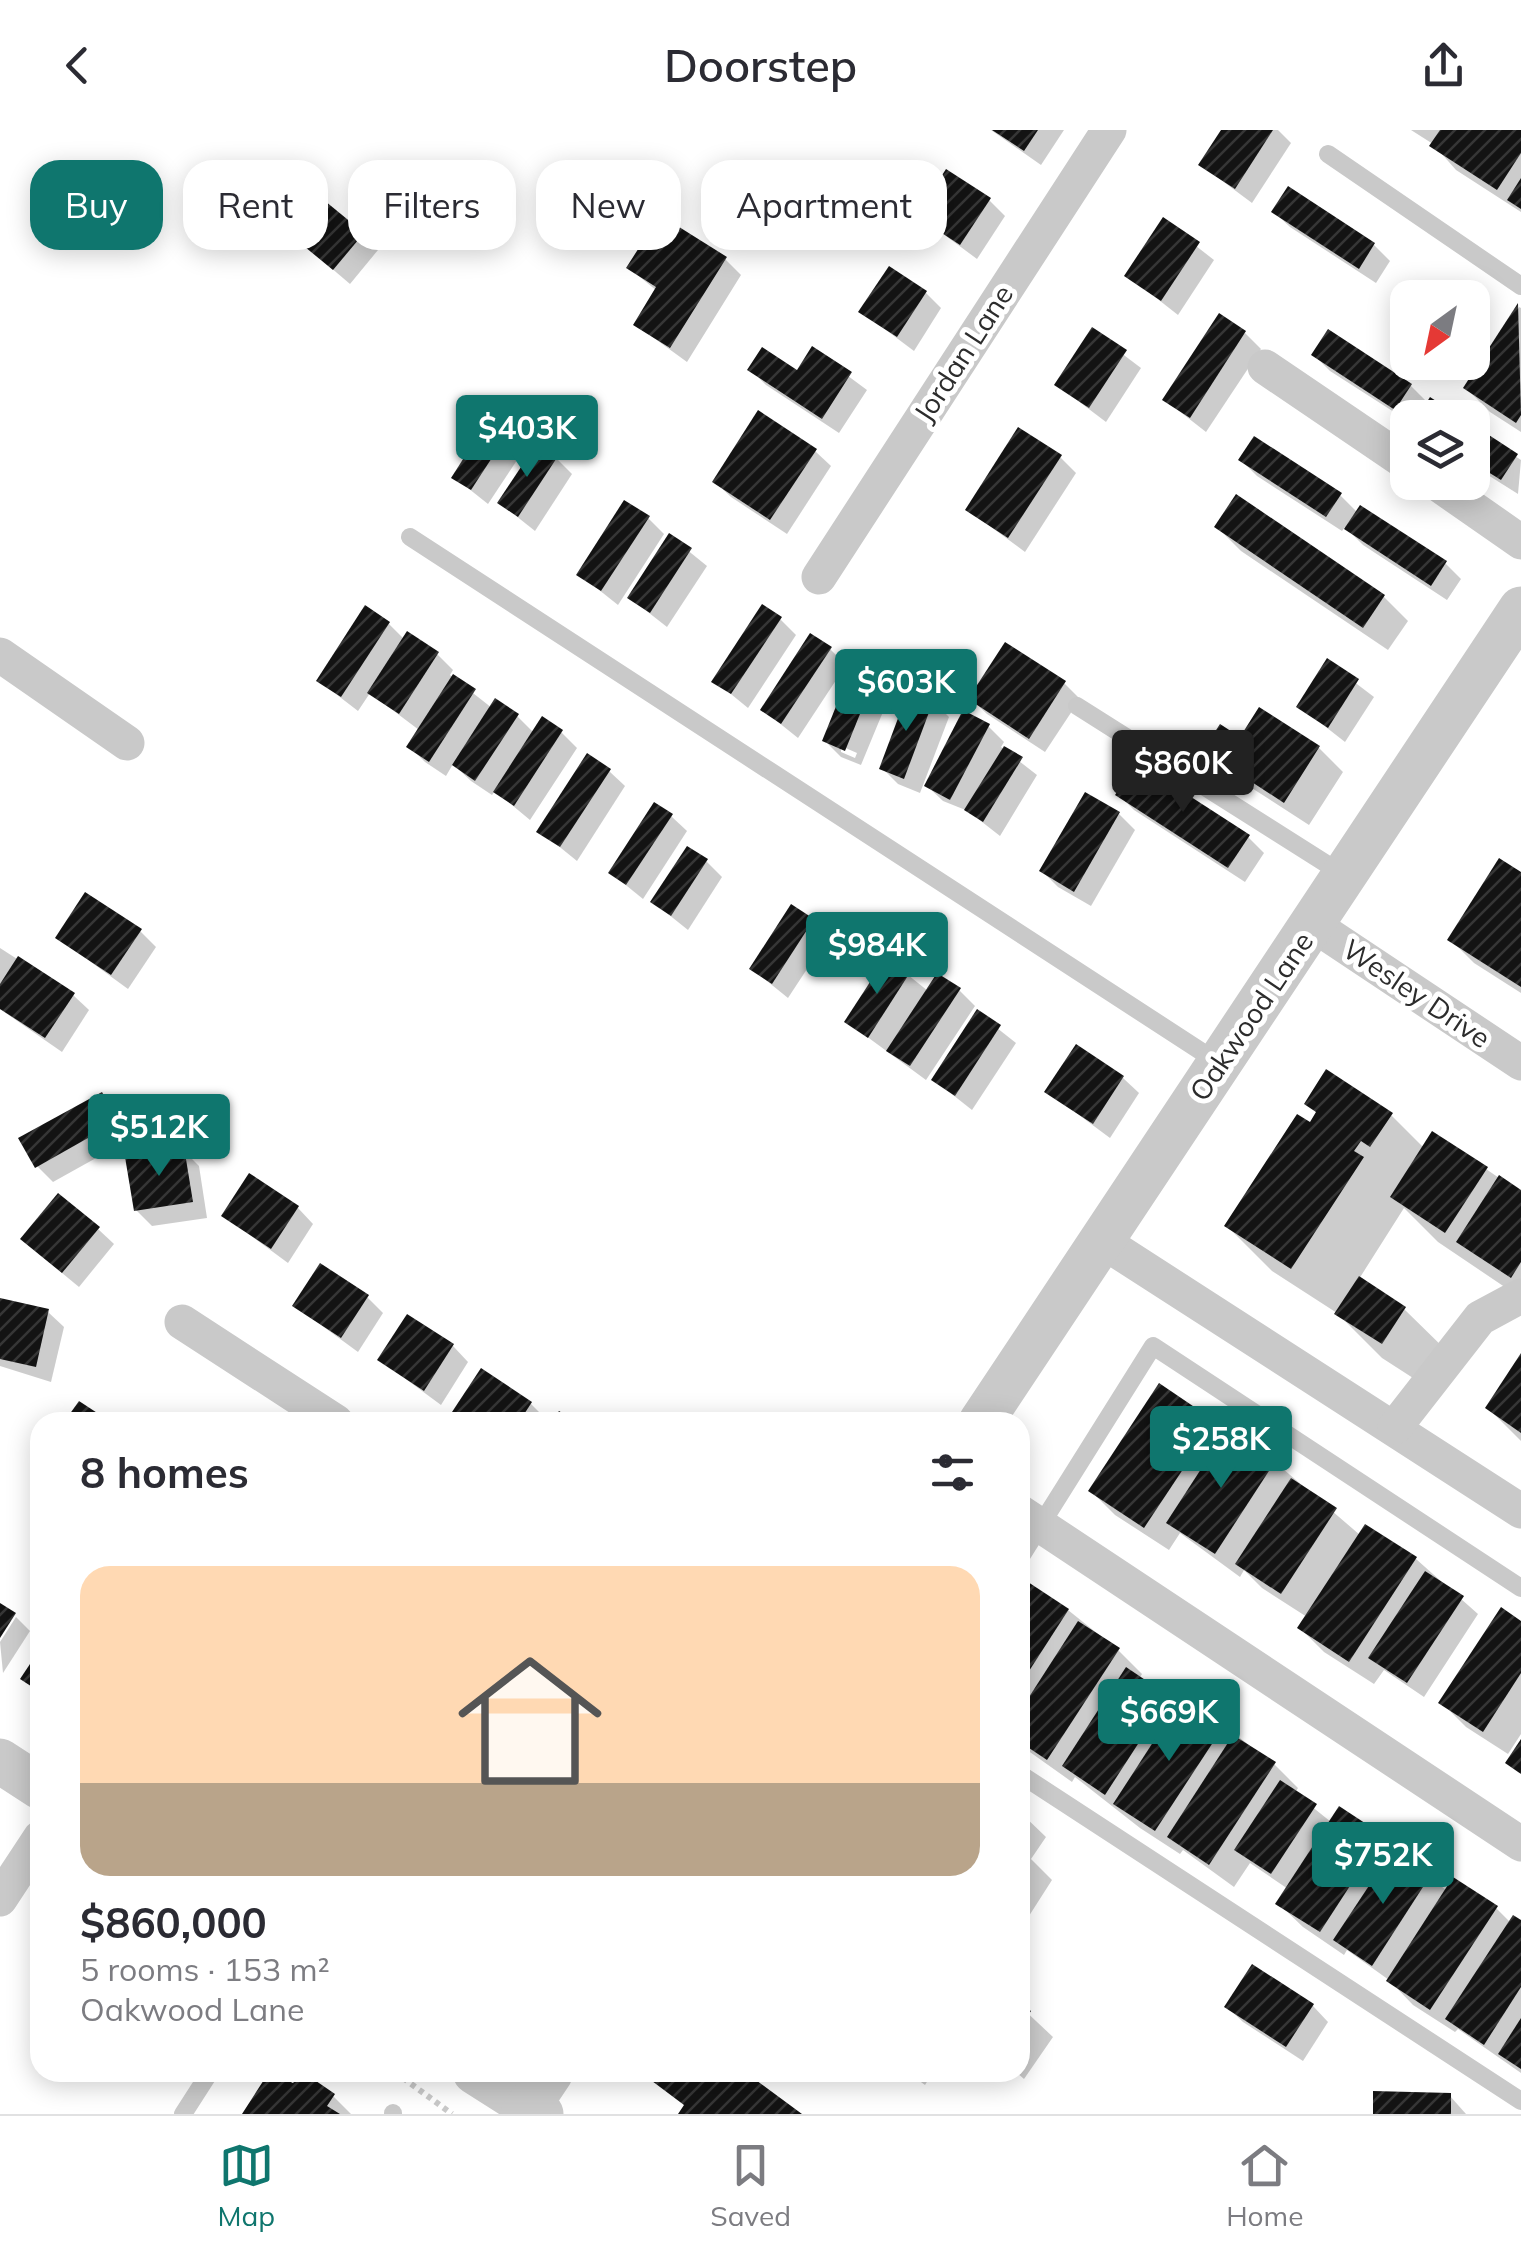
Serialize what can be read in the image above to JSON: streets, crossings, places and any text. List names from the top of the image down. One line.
{"streets":{"street":["Jordan Lane","Wesley Drive","Oakwood Lane"]},"crossings":[["Wesley Drive","Oakwood Lane"]],"north":"bottom left","page":{"header":"Doorstep","chip":["Buy","Rent","Filters","New","Apartment"],"price":["$403K","$603K","$860K","$984K","$512K","$258K","$669K","$752K"],"heading":"8 homes","list":[{"name":"$860,000","note":"5 rooms · 153 m² · Oakwood Lane"}],"tabs":["Map","Saved","Home"]}}
